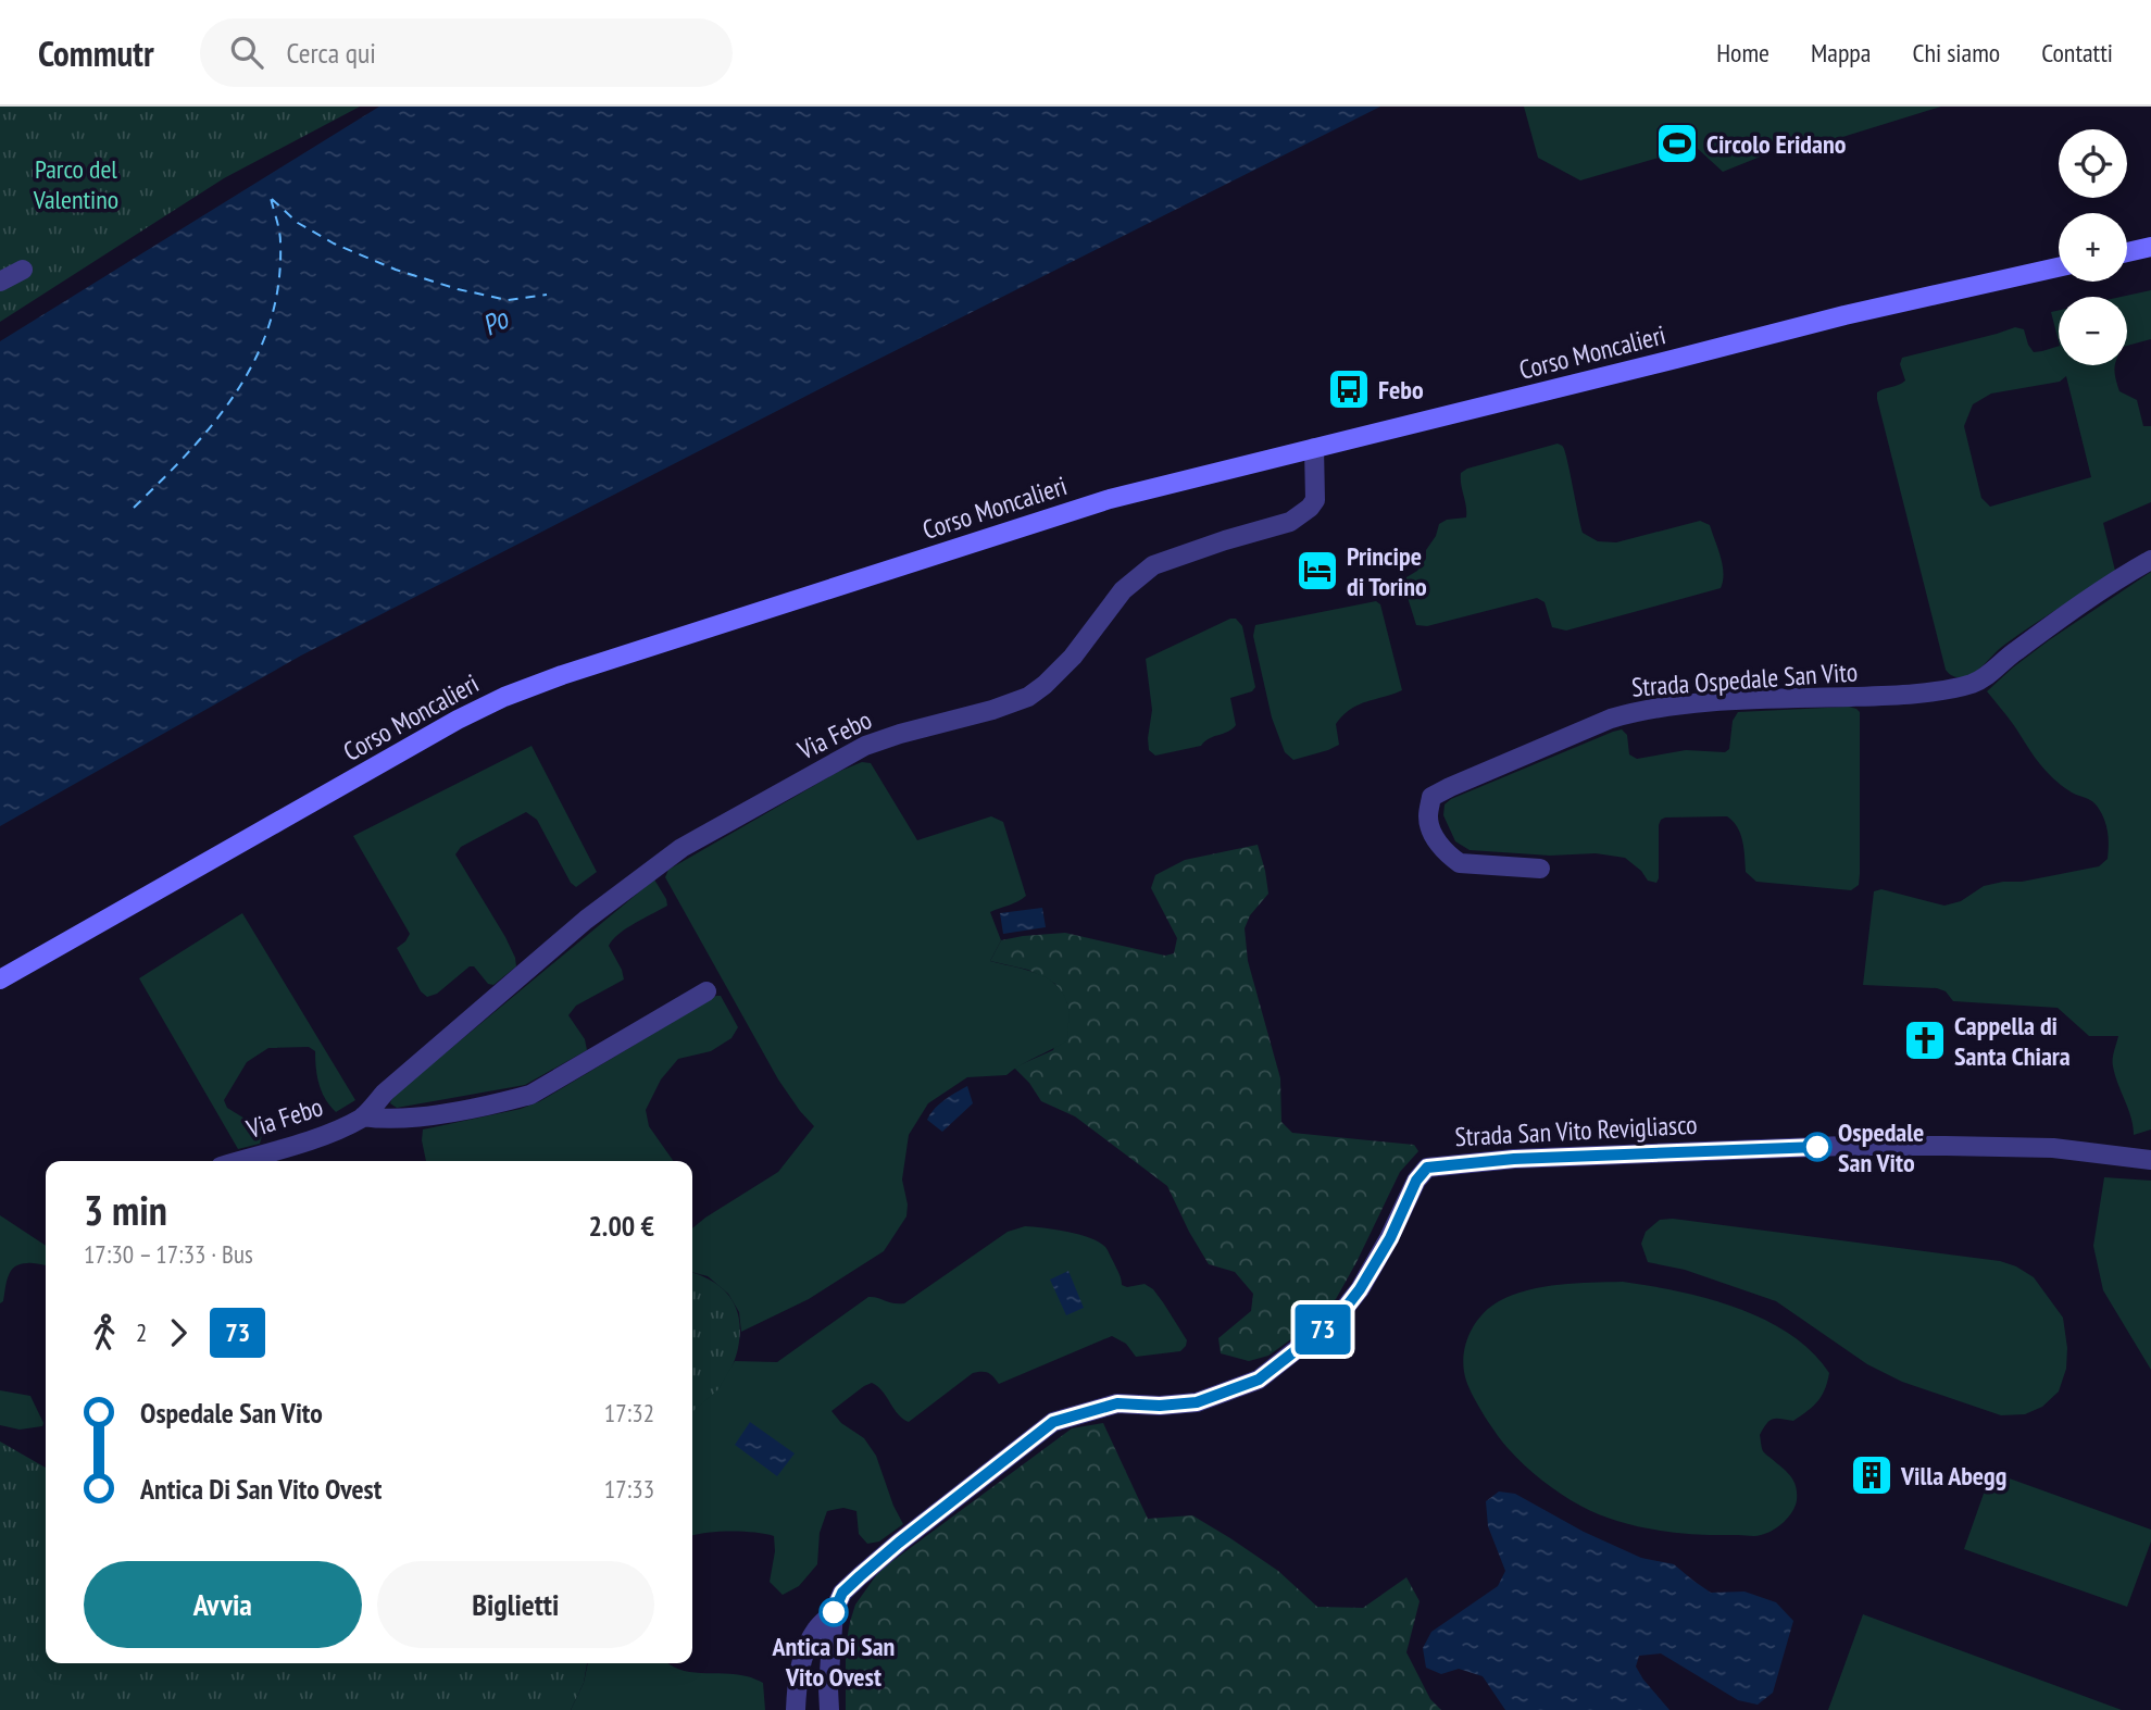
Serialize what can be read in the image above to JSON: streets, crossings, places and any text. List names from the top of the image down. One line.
{"streets":{"main road":["Corso Moncalieri"],"street":["Strada Ospedale San Vito","Via Febo","Strada San Vito Revigliasco"]},"crossings":[["Corso Moncalieri","Via Febo"]],"water":["Po"],"parks":["Parco del Valentino"],"places":{"sports":["Circolo Eridano"],"bus stop":["Febo"],"hotel":["Principe di Torino"],"church":["Cappella di Santa Chiara"],"other":["Ospedale San Vito","Antica Di San Vito Ovest"],"building":["Villa Abegg"]},"lines":["bus line 73"],"page":{"header":"Commutr","search":"Cerca qui","nav":["Home","Mappa","Chi siamo","Contatti"],"on_map":"73","map_buttons":["+","−"],"heading":["3 min","17:30 – 17:33 · Bus","2.00 €"],"legs":["2","73"],"list":[{"name":"Ospedale San Vito","value":"17:32"},{"name":"Antica Di San Vito Ovest","value":"17:33"}],"buttons":["Avvia","Biglietti"]}}
